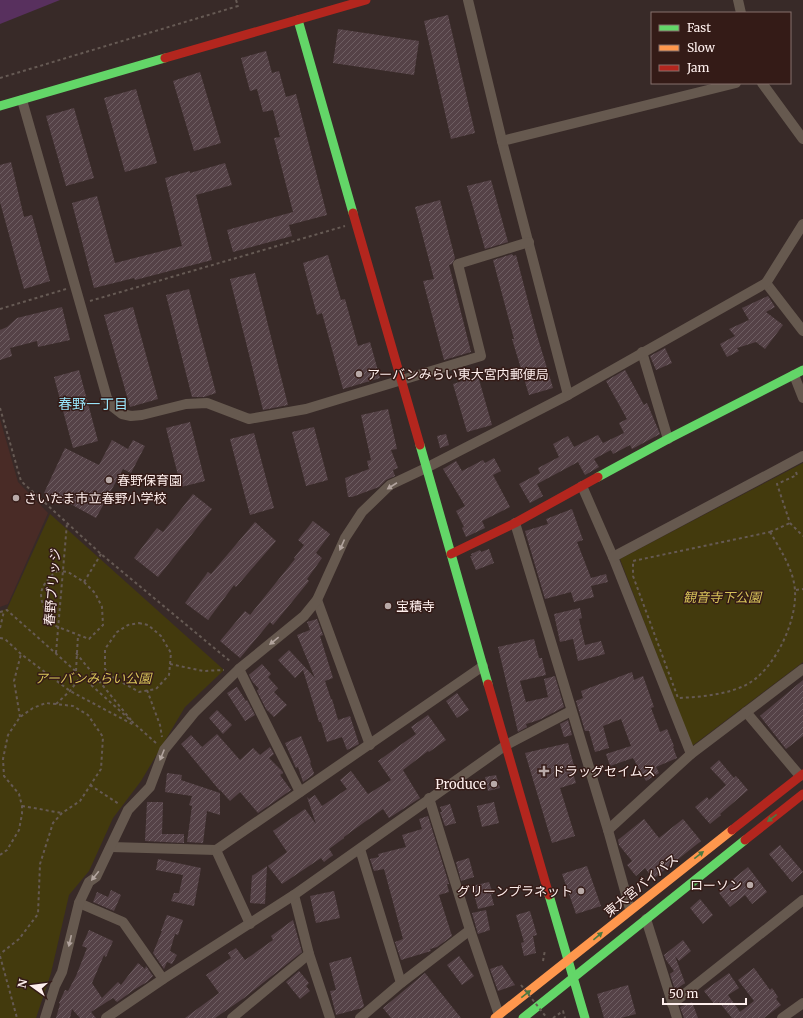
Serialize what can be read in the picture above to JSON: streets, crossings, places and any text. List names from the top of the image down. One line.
{"streets":{"main road":["東大宮バイパス"],"path":["春野ブリッジ"]},"districts":["春野一丁目"],"parks":["観音寺下公園","アーバンみらい公園"],"places":{"other":["アーバンみらい東大宮内郵便局","春野保育園","さいたま市立春野小学校","宝積寺","Produce","ローソン","グリーンプラネット"],"health":["ドラッグセイムス"]},"legend":["Fast","Slow","Jam"],"scale_bar":"50 m","north":"left"}
